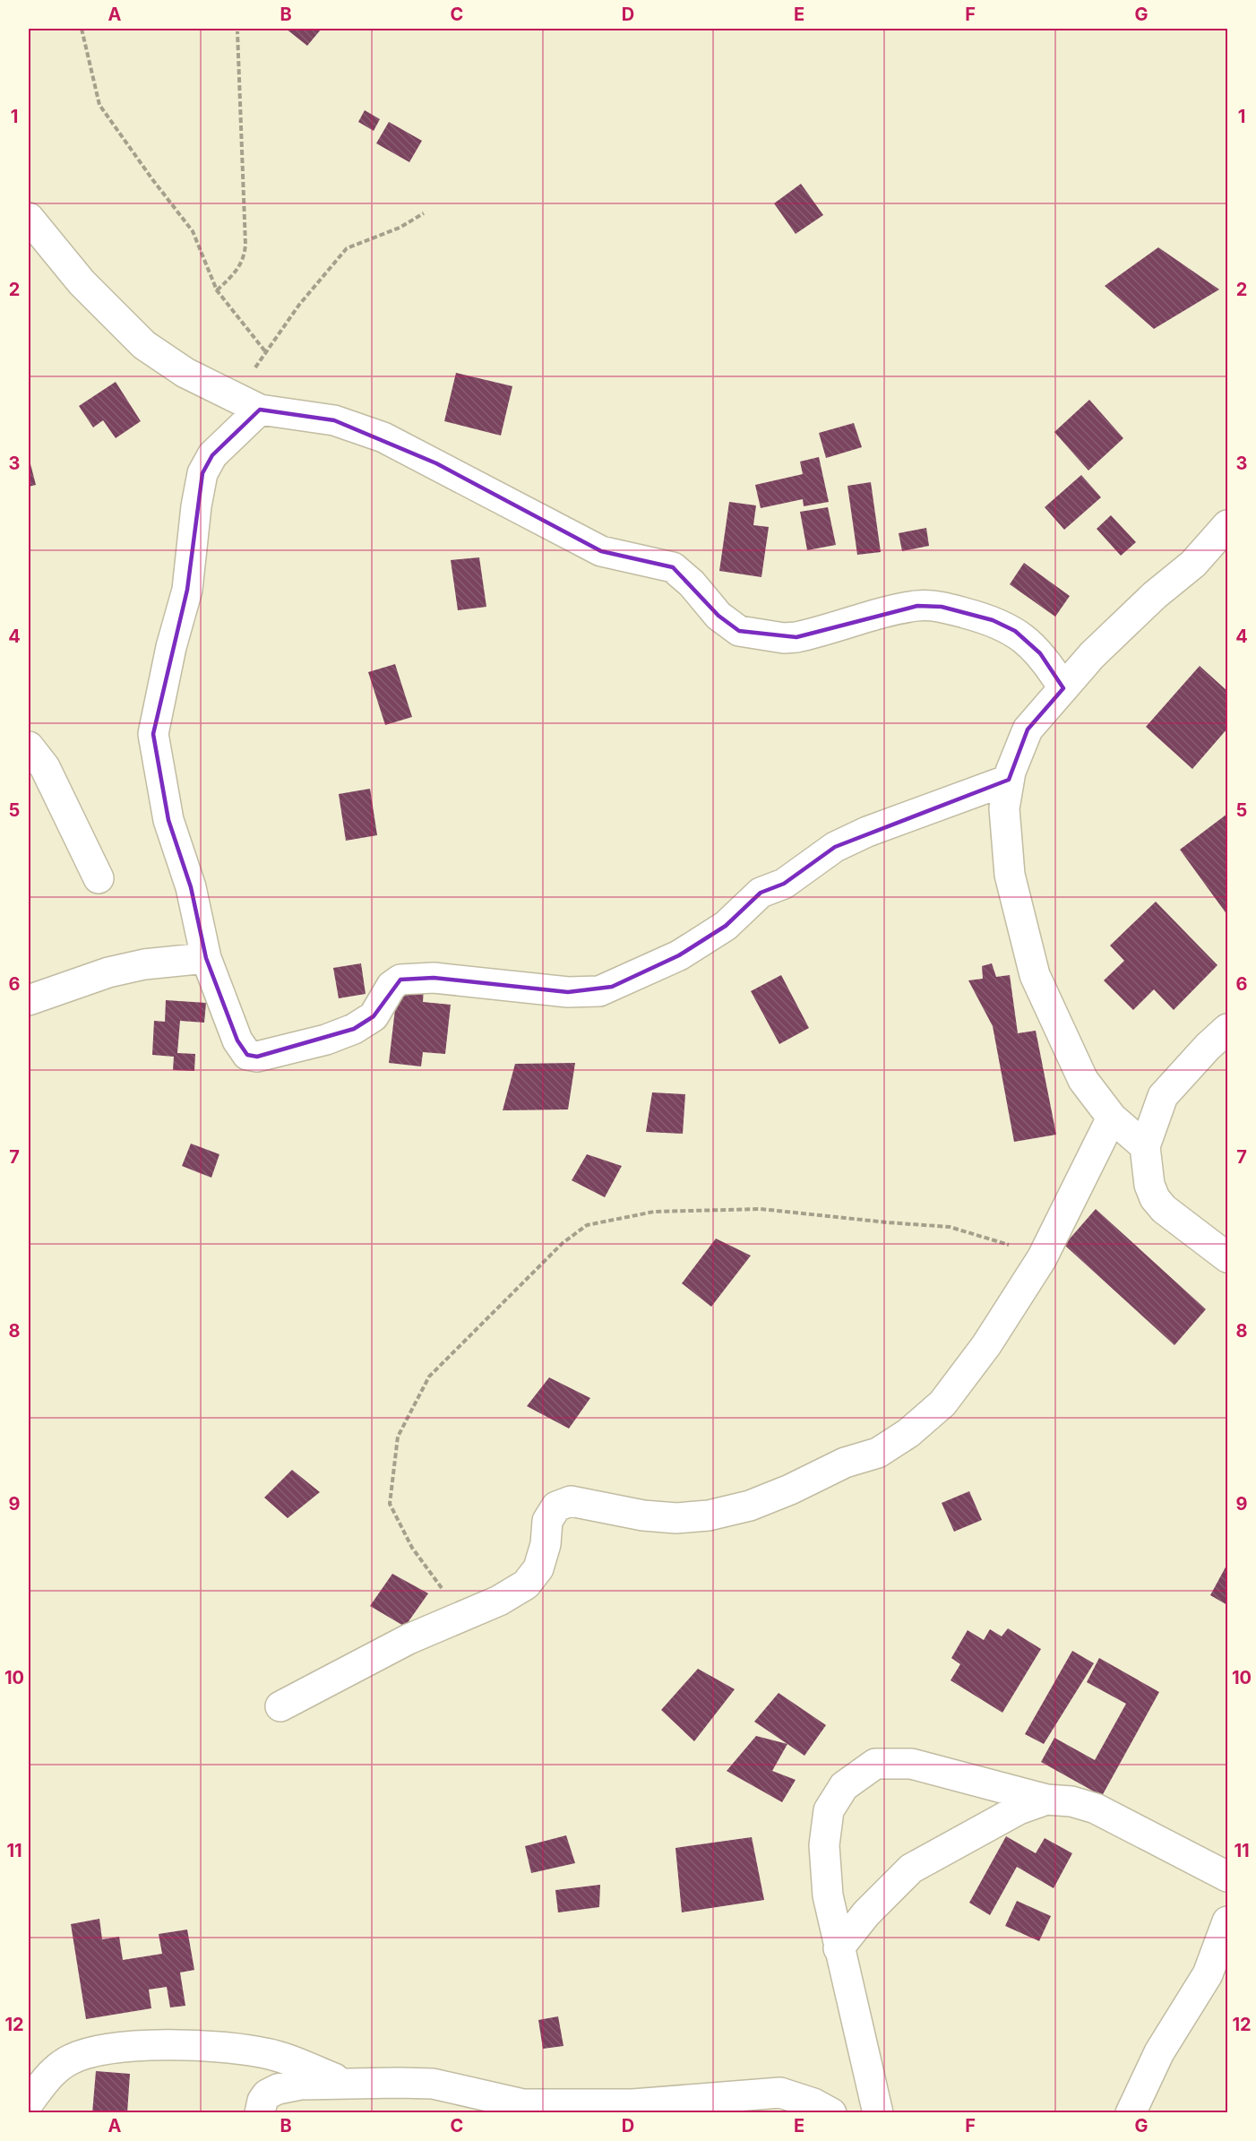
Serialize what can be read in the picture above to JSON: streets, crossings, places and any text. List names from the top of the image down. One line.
{"grid":{"columns":["A","B","C","D","E","F","G"],"rows":["1","2","3","4","5","6","7","8","9","10","11","12"]}}
